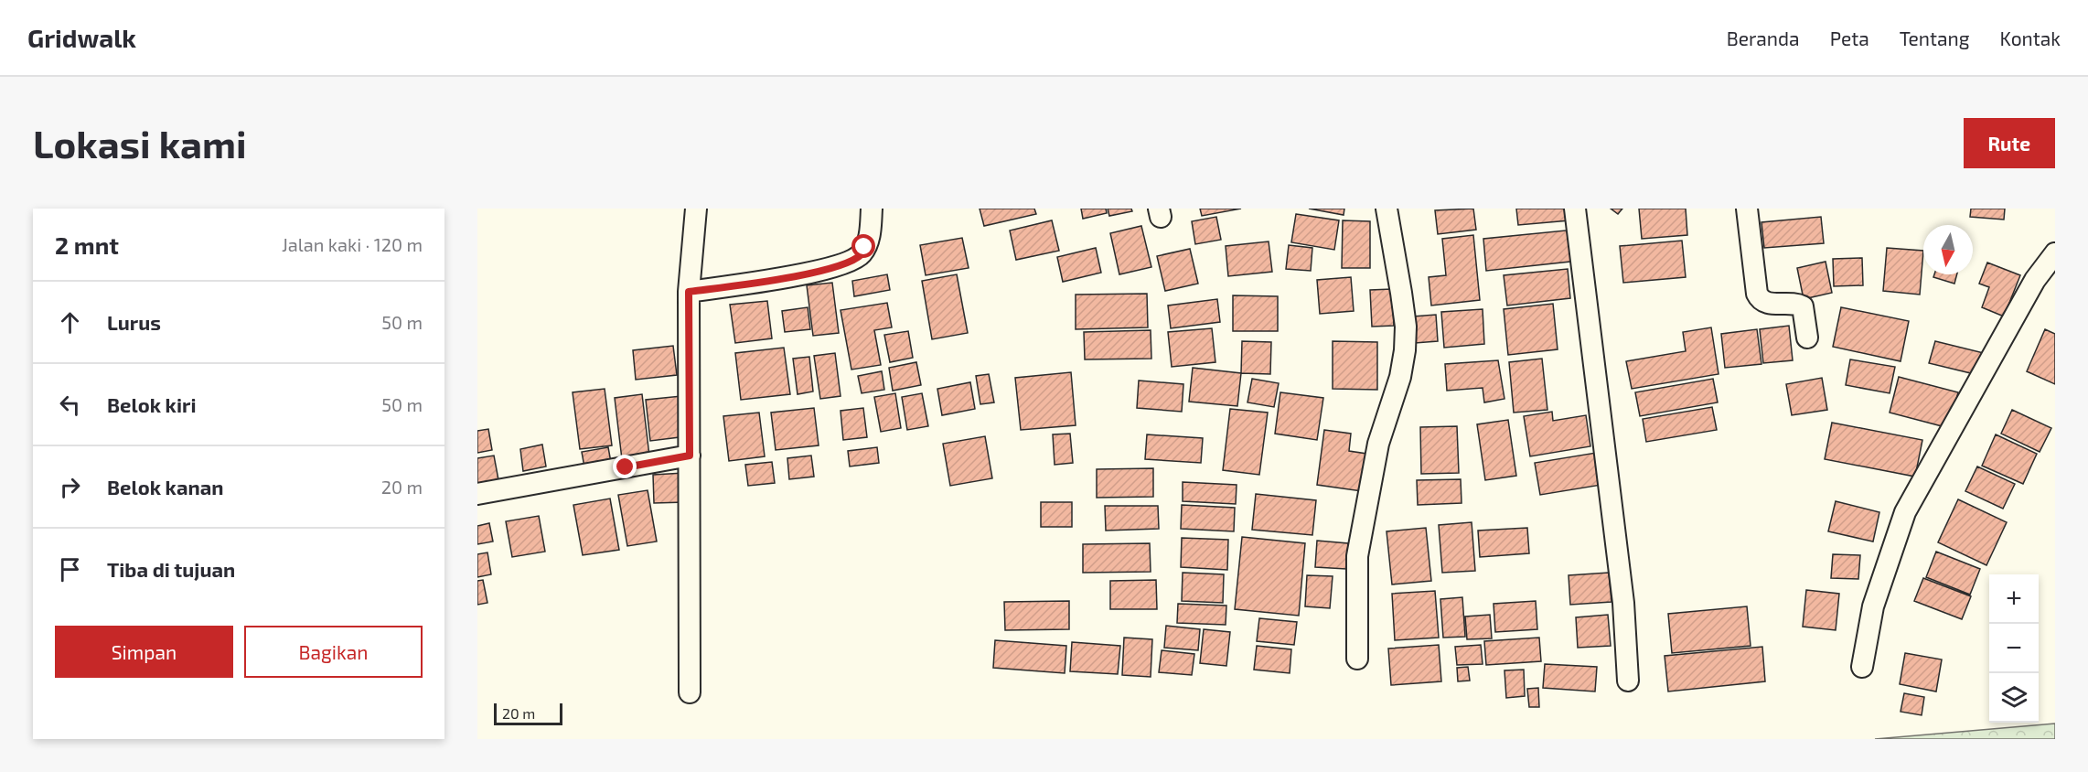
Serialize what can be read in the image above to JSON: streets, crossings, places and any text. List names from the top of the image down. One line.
{"scale_bar":"20 m","north":"bottom","page":{"header":"Gridwalk","nav":["Beranda","Peta","Tentang","Kontak"],"buttons":["Rute",["Simpan","Bagikan"]],"title":"Lokasi kami","heading":["2 mnt","Jalan kaki · 120 m"],"list":[["Lurus","50 m"],["Belok kiri","50 m"],["Belok kanan","20 m"],"Tiba di tujuan"],"map_buttons":["+","−"],"scale":"20 m"}}
